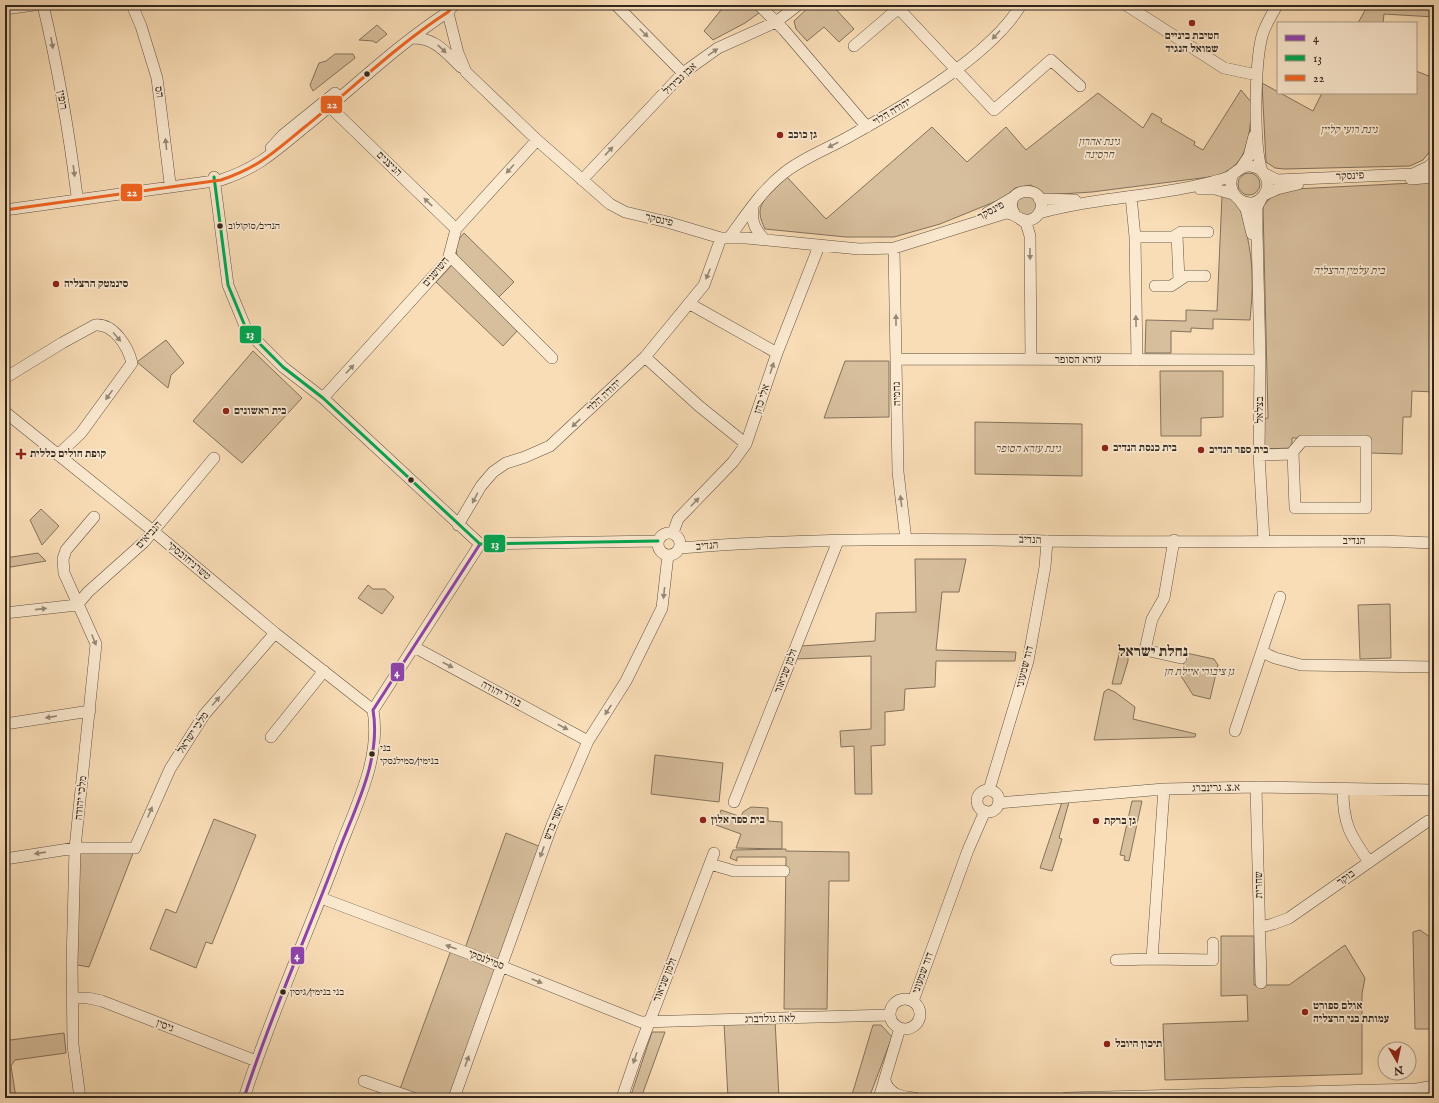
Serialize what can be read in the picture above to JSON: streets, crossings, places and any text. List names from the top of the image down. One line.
{"streets":{"street":["אבן גבירול","הס","רופין","יהודה הלוי","הניצנים","פינסקר","השושנים","עזרא הסופר","נחמיה","אלי כהן","בצלאל","הנביאים","הנדיב","טשרניחובסקי","דוד שמעוני","זלמן שניאור","בורר יהודה","מלכי ישראל","א.צ. גרינברג","מלכי יהודה","אשר ברש","בוקר","שחרית","סמילנסקי","לאה גולדברג","גיסין"]},"crossings":[["אבן גבירול","פינסקר"],["יהודה הלוי","פינסקר"],["הניצנים","השושנים"],["פינסקר","השושנים"],["פינסקר","נחמיה"],["פינסקר","אלי כהן"],["פינסקר","בצלאל"],["עזרא הסופר","נחמיה"],["עזרא הסופר","בצלאל"],["נחמיה","הנדיב"],["אלי כהן","הנדיב"],["אלי כהן","אשר ברש"],["בצלאל","הנדיב"],["הנביאים","טשרניחובסקי"],["הנביאים","מלכי יהודה"],["הנדיב","דוד שמעוני"],["הנדיב","זלמן שניאור"],["הנדיב","אשר ברש"],["טשרניחובסקי","מלכי ישראל"],["דוד שמעוני","א.צ. גרינברג"],["דוד שמעוני","לאה גולדברג"],["זלמן שניאור","סמילנסקי"],["זלמן שניאור","לאה גולדברג"],["בורר יהודה","אשר ברש"],["מלכי ישראל","מלכי יהודה"],["א.צ. גרינברג","שחרית"],["מלכי יהודה","גיסין"],["אשר ברש","סמילנסקי"],["בוקר","שחרית"],["סמילנסקי","לאה גולדברג"]],"one_way":["אבן גבירול","הס","רופין","יהודה הלוי","הניצנים","נחמיה","אלי כהן","בורר יהודה","מלכי ישראל"],"districts":["נחלת ישראל"],"parks":["גינת רועי קליין","גינת אהרון חרסינה","בית עלמין הרצליה","גינת עזרא הסופר","גן ציבורי איילת חן"],"places":{"other":["חטיבת ביניים שמואל הנגיד","גן כוכב","הנדיב/סוקולוב","סינמטק הרצליה","בית ראשונים","בית כנסת הנדיב","בית ספר הנדיב","בני בנימין/סמילנסקי","בית ספר אלון","גן ברקת","בני בנימין/גיסין","אולם ספורט עמותת בני הרצליה","תיכון היובל"],"health":["קופת חולים כללית"]},"lines":["transit line 22","transit line 13","transit line 4"],"legend":["4","13","22"],"north":"bottom"}
